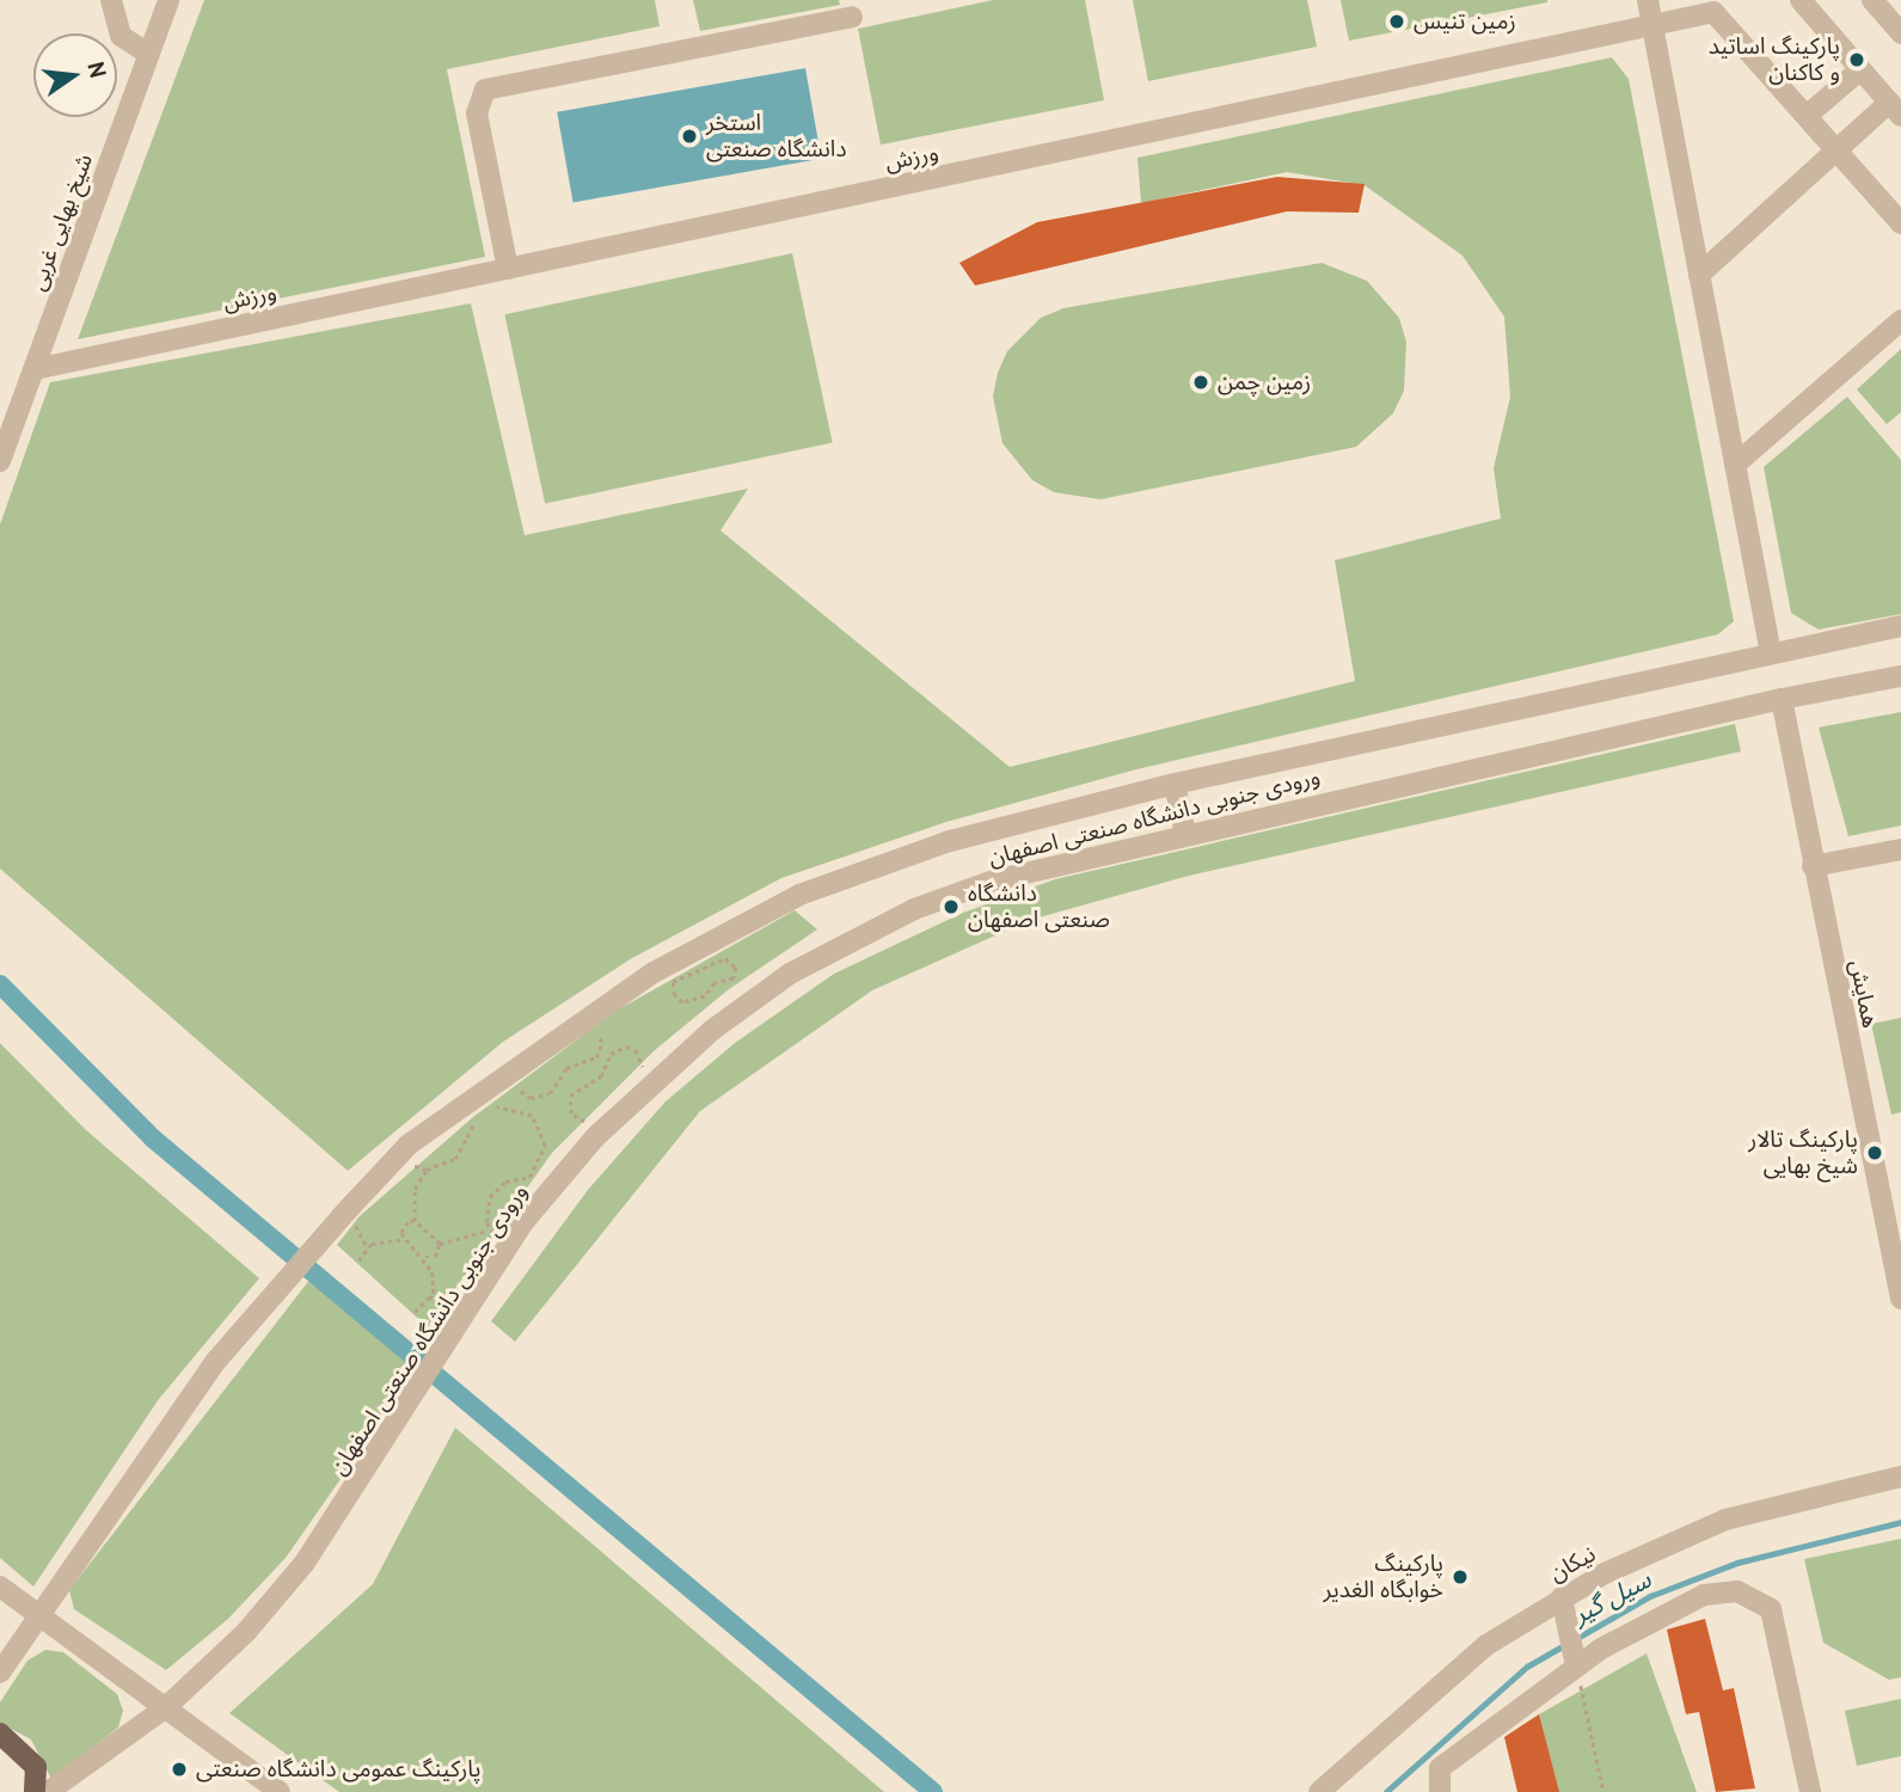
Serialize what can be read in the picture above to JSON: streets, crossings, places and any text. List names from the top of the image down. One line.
{"streets":{"street":["ورزش","شیخ بهایی غربی","ورودی جنوبی دانشگاه صنعتی اصفهان","همایش","نیکان"]},"crossings":[["ورزش","شیخ بهایی غربی"],["ورودی جنوبی دانشگاه صنعتی اصفهان","همایش"]],"water":["سیل گیر"],"places":["زمین تنیس","پارکینگ اساتید و کاکنان","استخر دانشگاه صنعتی","زمین چمن","دانشگاه صنعتی اصفهان","پارکینگ تالار شیخ بهایی","پارکینگ خوابگاه الغدیر","پارکینگ عمومی دانشگاه صنعتی"],"north":"right"}
